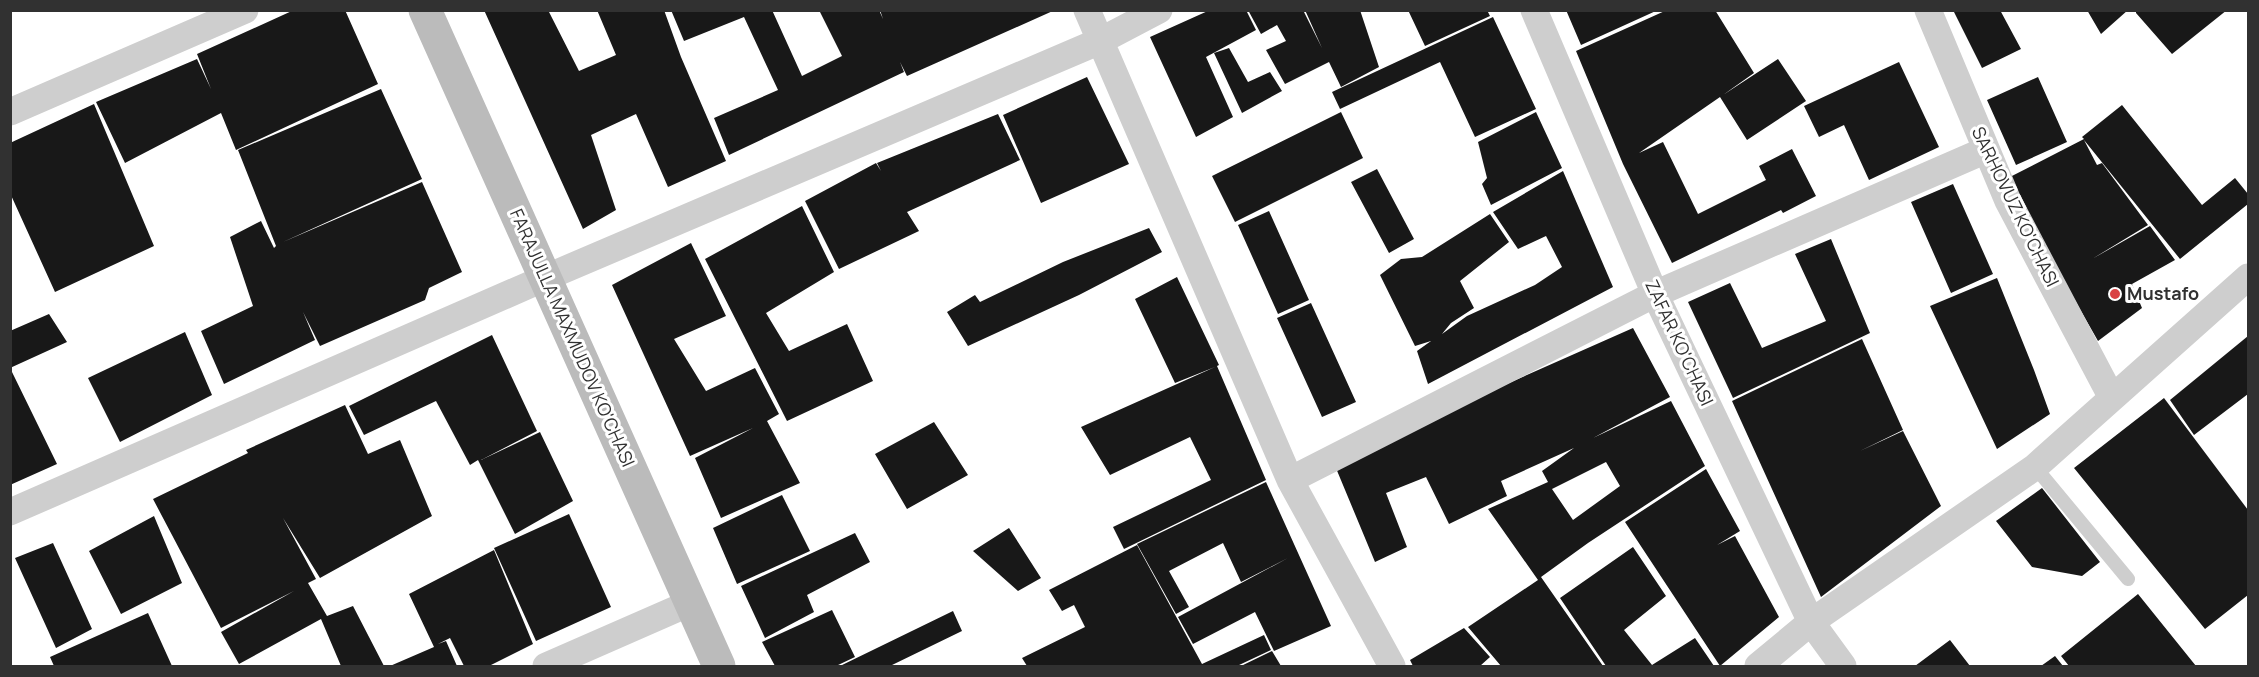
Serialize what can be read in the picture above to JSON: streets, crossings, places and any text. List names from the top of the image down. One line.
{"streets":{"main road":["FARAJULLA MAXMUDOV KO'CHASI"],"street":["SARHOVUZ KO'CHASI","ZAFAR KO'CHASI"]},"places":["Mustafo"]}
